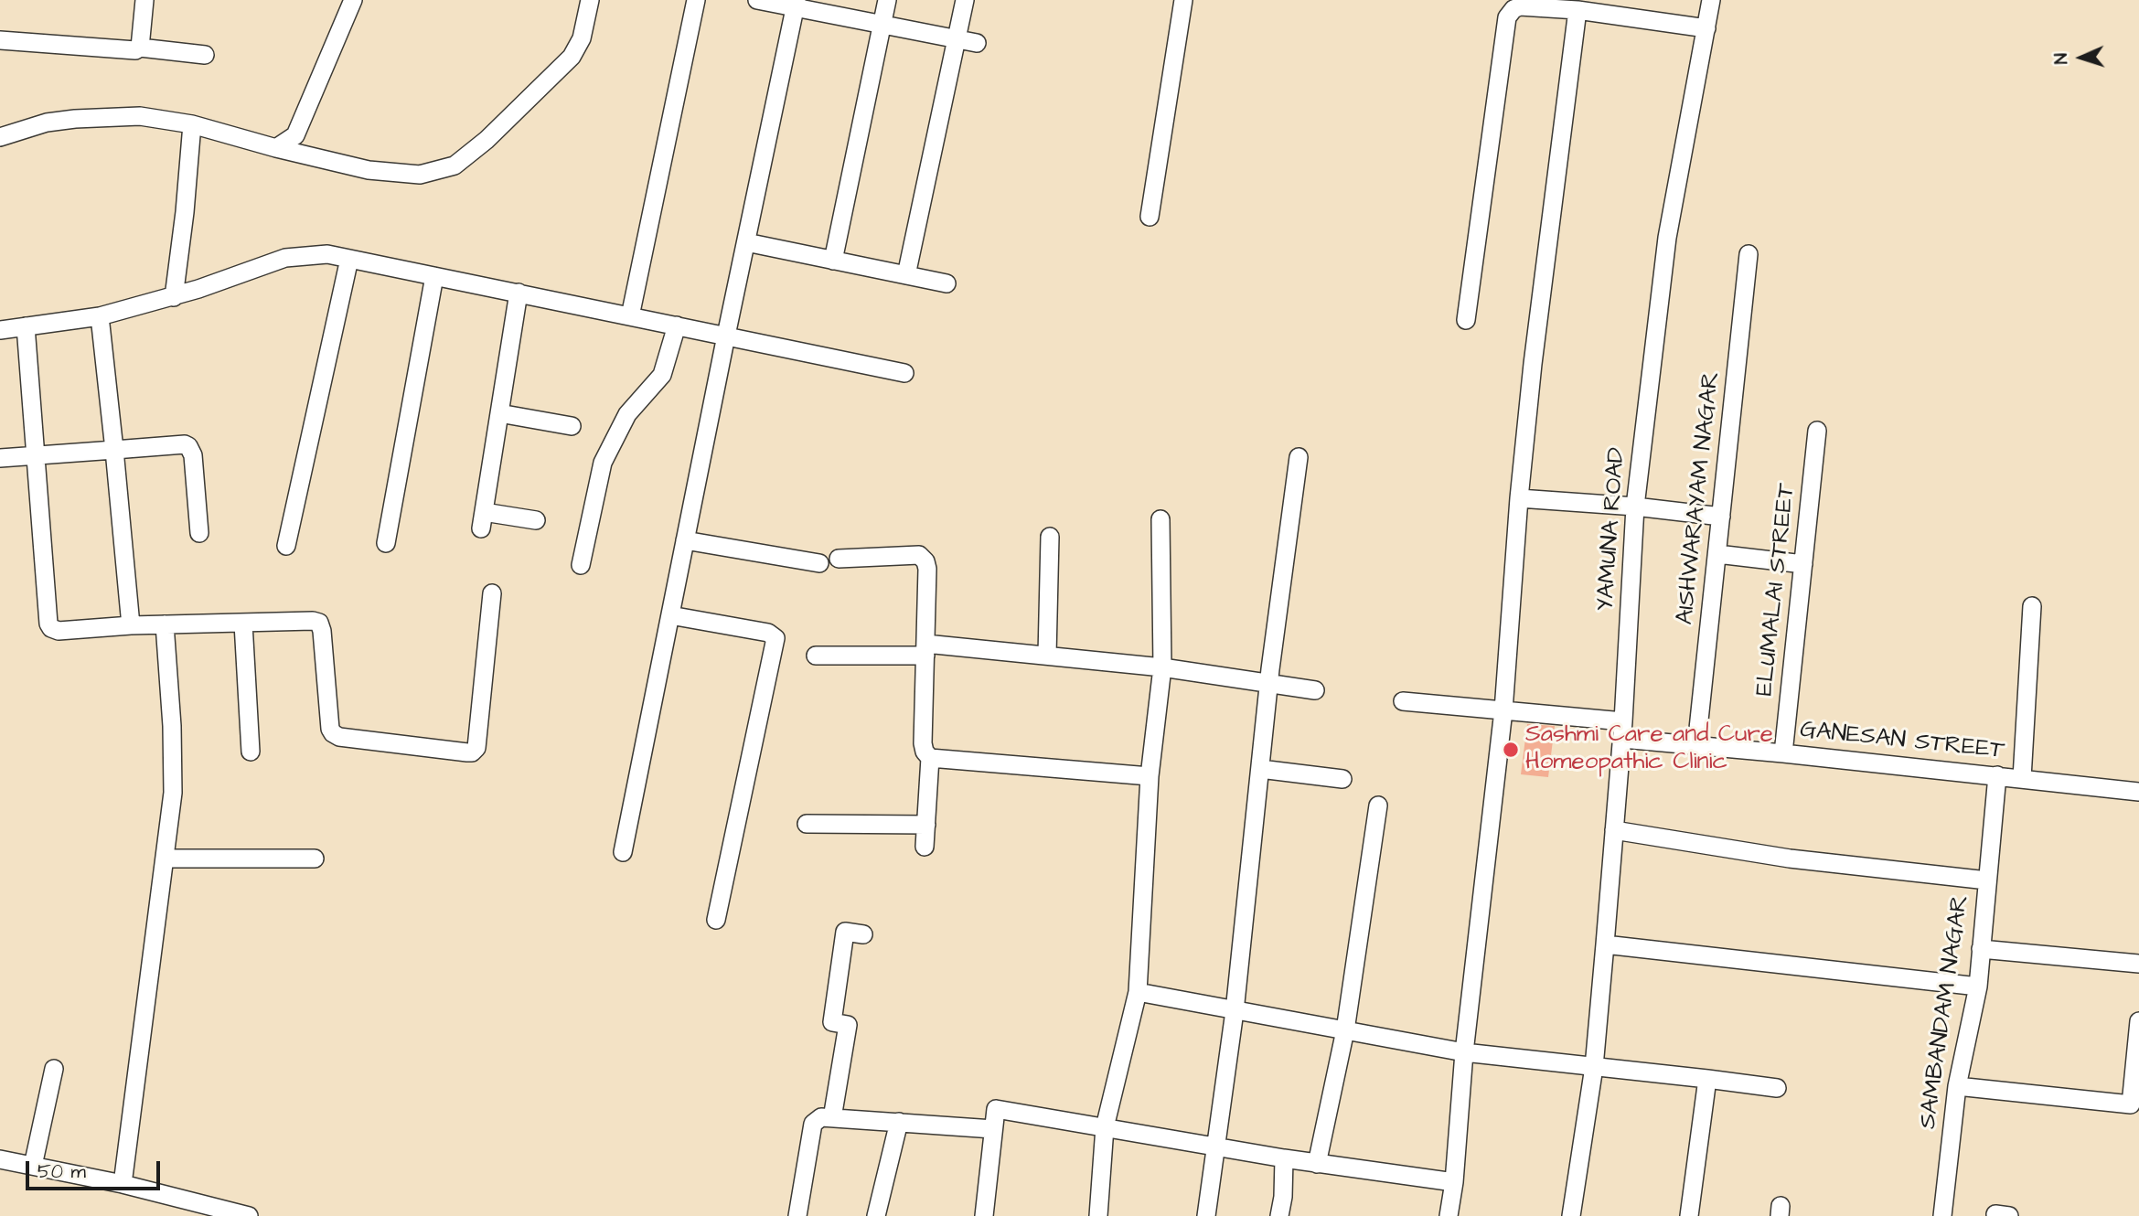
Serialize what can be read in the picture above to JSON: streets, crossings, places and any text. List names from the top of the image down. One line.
{"streets":{"street":["AISHWARAYAM NAGAR","YAMUNA ROAD","ELUMALAI STREET","GANESAN STREET","SAMBANDAM NAGAR"]},"crossings":[["AISHWARAYAM NAGAR","GANESAN STREET"],["YAMUNA ROAD","GANESAN STREET"],["ELUMALAI STREET","GANESAN STREET"],["GANESAN STREET","SAMBANDAM NAGAR"]],"places":["Sashmi Care and Cure Homeopathic Clinic"],"scale_bar":"50 m","north":"left"}
